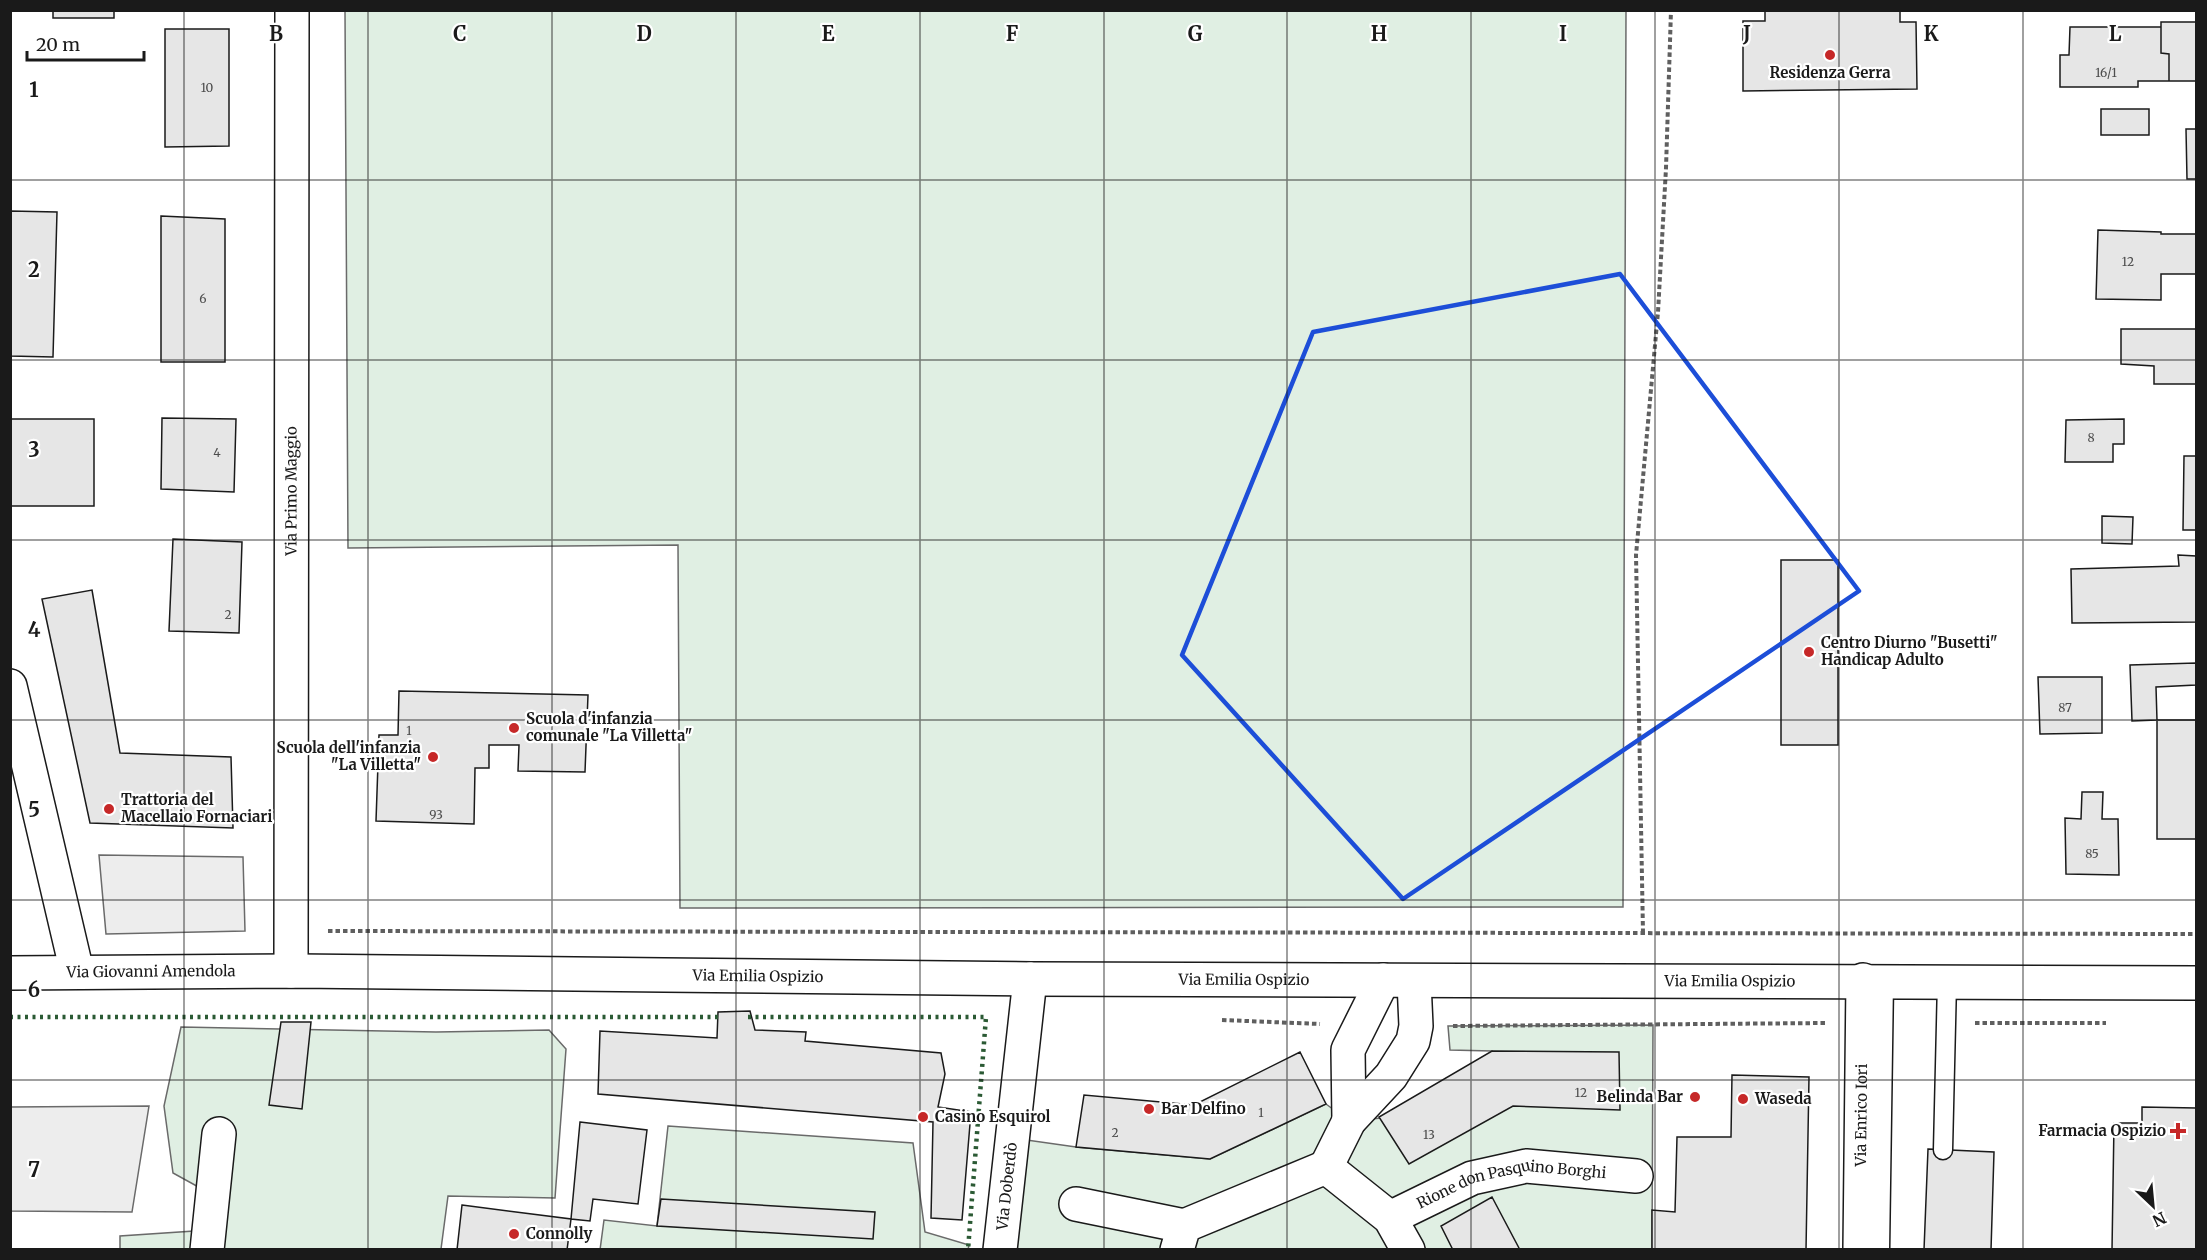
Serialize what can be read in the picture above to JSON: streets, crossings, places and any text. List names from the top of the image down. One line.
{"streets":{"street":["Via Primo Maggio","Via Giovanni Amendola","Via Emilia Ospizio","Via Enrico Iori","Via Doberdò","Rione don Pasquino Borghi"]},"crossings":[["Via Primo Maggio","Via Giovanni Amendola"],["Via Primo Maggio","Via Emilia Ospizio"],["Via Giovanni Amendola","Via Emilia Ospizio"],["Via Emilia Ospizio","Via Enrico Iori"],["Via Emilia Ospizio","Via Doberdò"]],"places":{"other":["Residenza Gerra","Centro Diurno \"Busetti\" Handicap Adulto","Scuola d'infanzia comunale \"La Villetta\"","Scuola dell'infanzia \"La Villetta\"","Trattoria del Macellaio Fornaciari","Belinda Bar","Waseda","Bar Delfino","Casino Esquirol","Connolly"],"health":["Farmacia Ospizio"]},"house_numbers":["16/1","10","12","6","8","4","2","87","1","93","85","12","1","2","13"],"scale_bar":"20 m","north":"bottom right","grid":{"columns":["B","C","D","E","F","G","H","I","J","K","L"],"rows":["1","2","3","4","5","6","7"]}}
